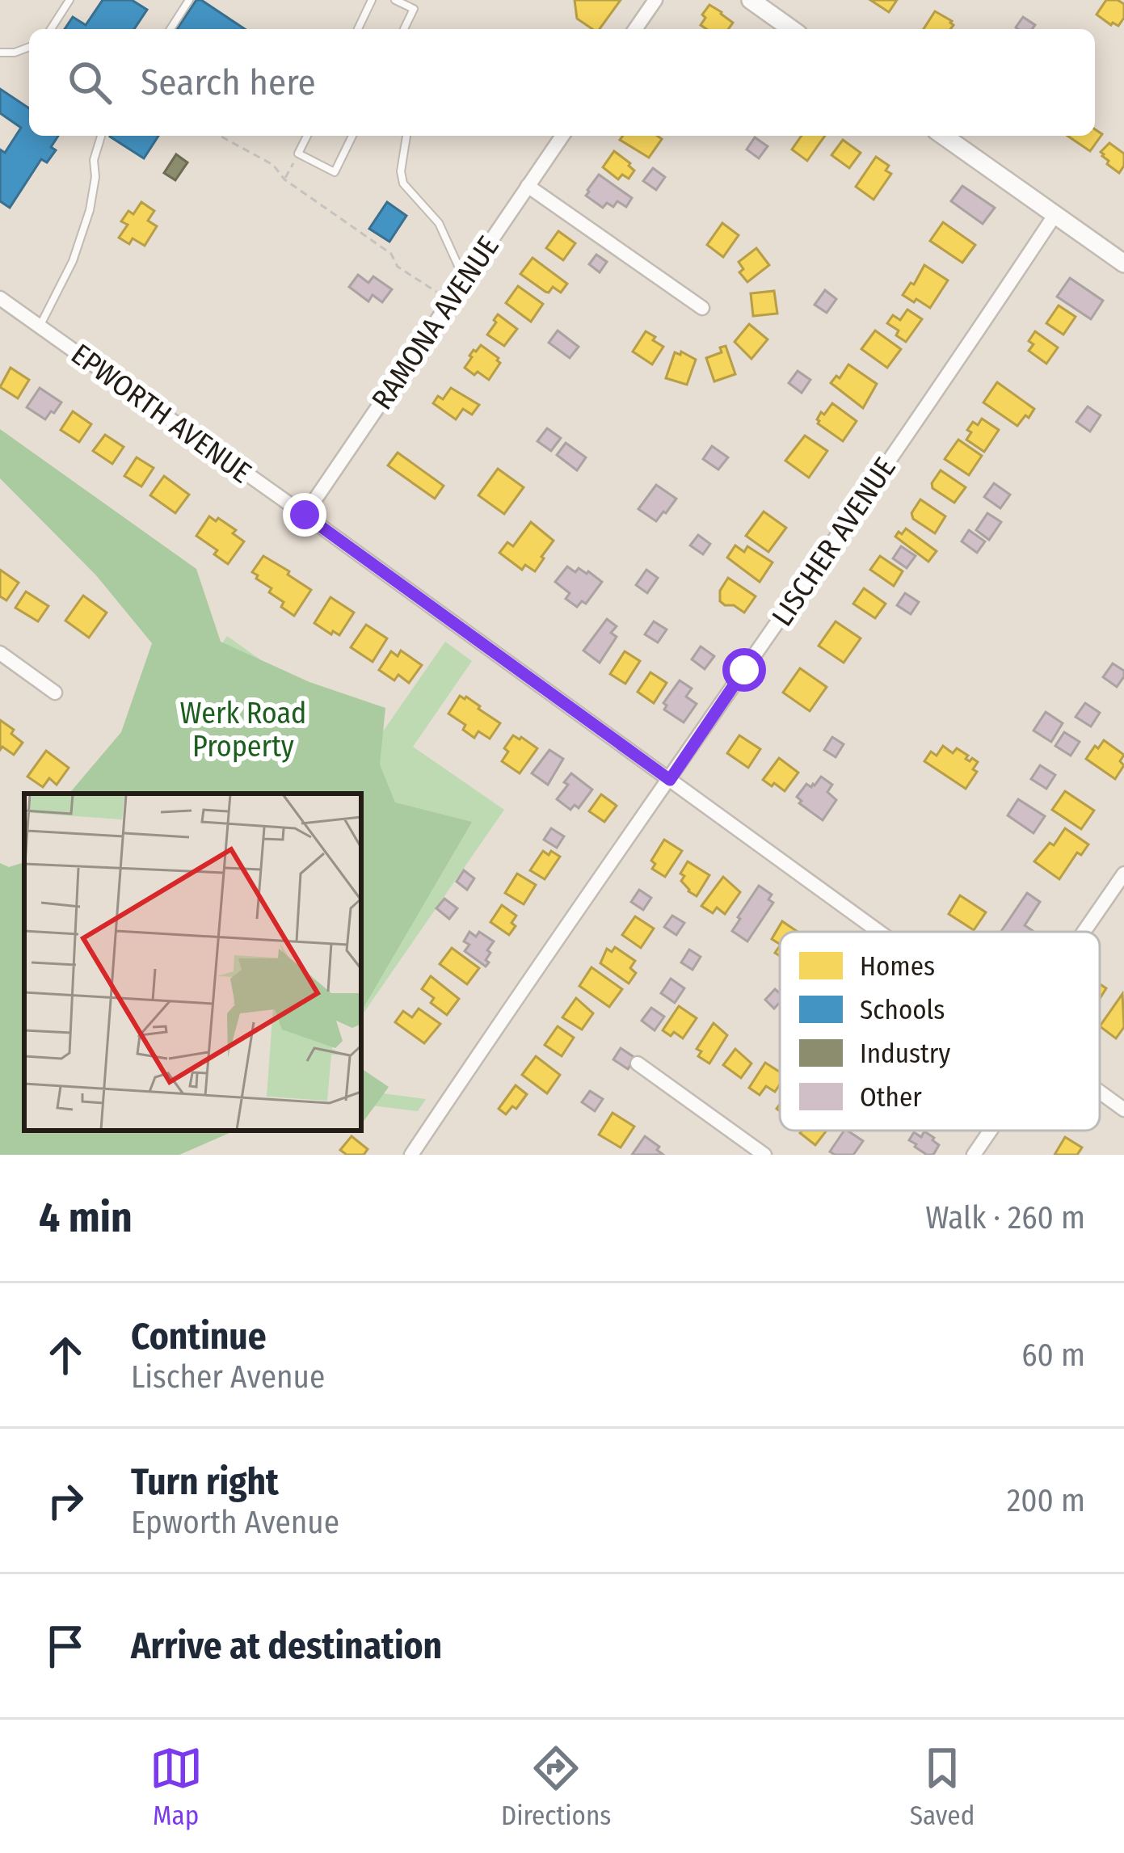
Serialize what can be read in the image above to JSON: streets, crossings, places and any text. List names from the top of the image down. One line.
{"streets":{"street":["RAMONA AVENUE","EPWORTH AVENUE","LISCHER AVENUE"]},"crossings":[["RAMONA AVENUE","EPWORTH AVENUE"],["EPWORTH AVENUE","LISCHER AVENUE"]],"parks":["Werk Road Property"],"legend":["Homes","Schools","Industry","Other"],"page":{"search":"Search here","heading":["4 min","Walk · 260 m"],"list":[["Continue","Lischer Avenue","60 m"],["Turn right","Epworth Avenue","200 m"],"Arrive at destination"],"nav":["Map","Directions","Saved"]}}
